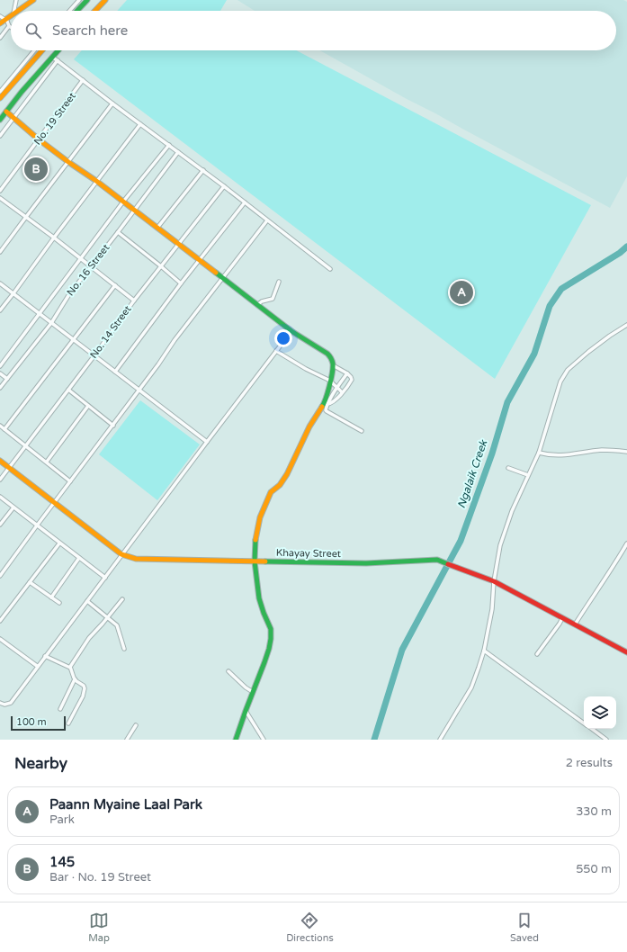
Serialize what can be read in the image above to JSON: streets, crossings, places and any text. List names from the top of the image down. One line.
{"streets":{"street":["No. 19 Street","No. 16 Street","No. 14 Street","Khayay Street"]},"crossings":[["No. 14 Street","Khayay Street"]],"water":["Ngalaik Creek"],"scale_bar":"100 m","page":{"search":"Search here","pins":["B","A"],"scale":"100 m","heading":["Nearby","2 results"],"list":[{"mark":"A","name":"Paann Myaine Laal Park","note":"Park","value":"330 m"},{"mark":"B","name":"145","note":"Bar · No. 19 Street","value":"550 m"}],"nav":["Map","Directions","Saved"]}}
